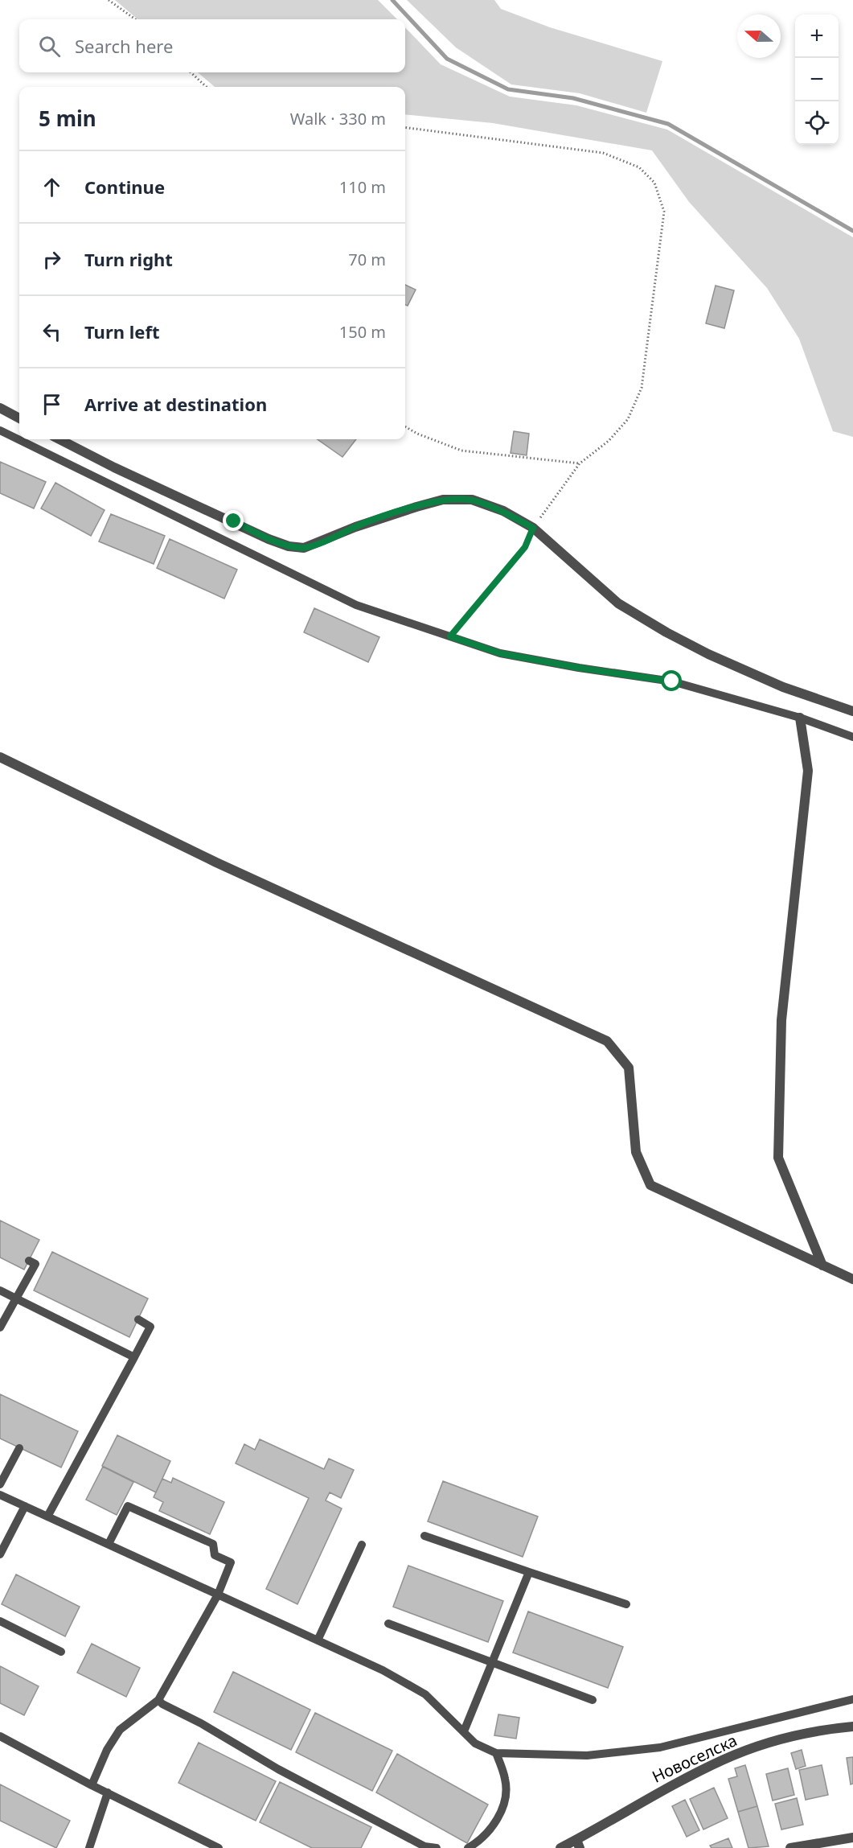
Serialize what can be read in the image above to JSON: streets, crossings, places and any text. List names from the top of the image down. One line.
{"streets":{"street":["Новоселска"]},"north":"left","page":{"map_buttons":["+","−"],"search":"Search here","heading":["5 min","Walk · 330 m"],"list":[["Continue","110 m"],["Turn right","70 m"],["Turn left","150 m"],"Arrive at destination"]}}
